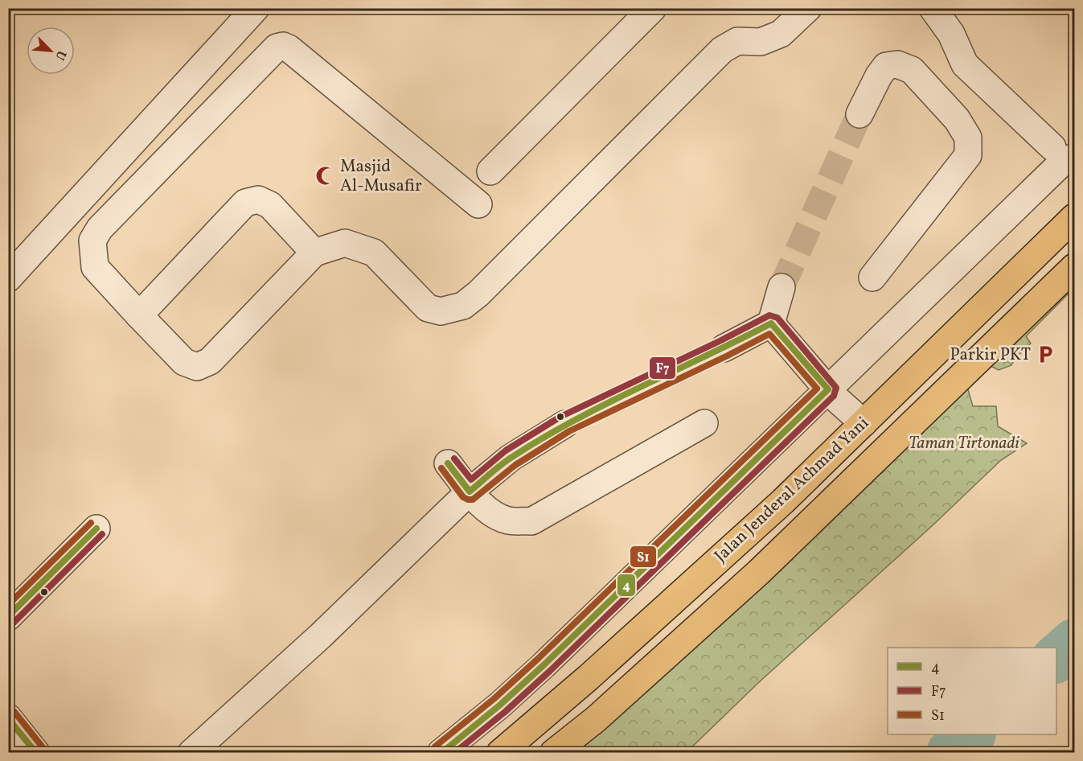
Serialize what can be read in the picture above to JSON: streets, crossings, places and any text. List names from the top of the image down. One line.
{"streets":{"main road":["Jalan Jenderal Achmad Yani"]},"parks":["Taman Tirtonadi"],"places":{"mosque":["Masjid Al-Musafir"],"parking":["Parkir PKT"]},"lines":["transit line F7","transit line 4","transit line S1"],"legend":["4","F7","S1"],"north":"bottom right"}
